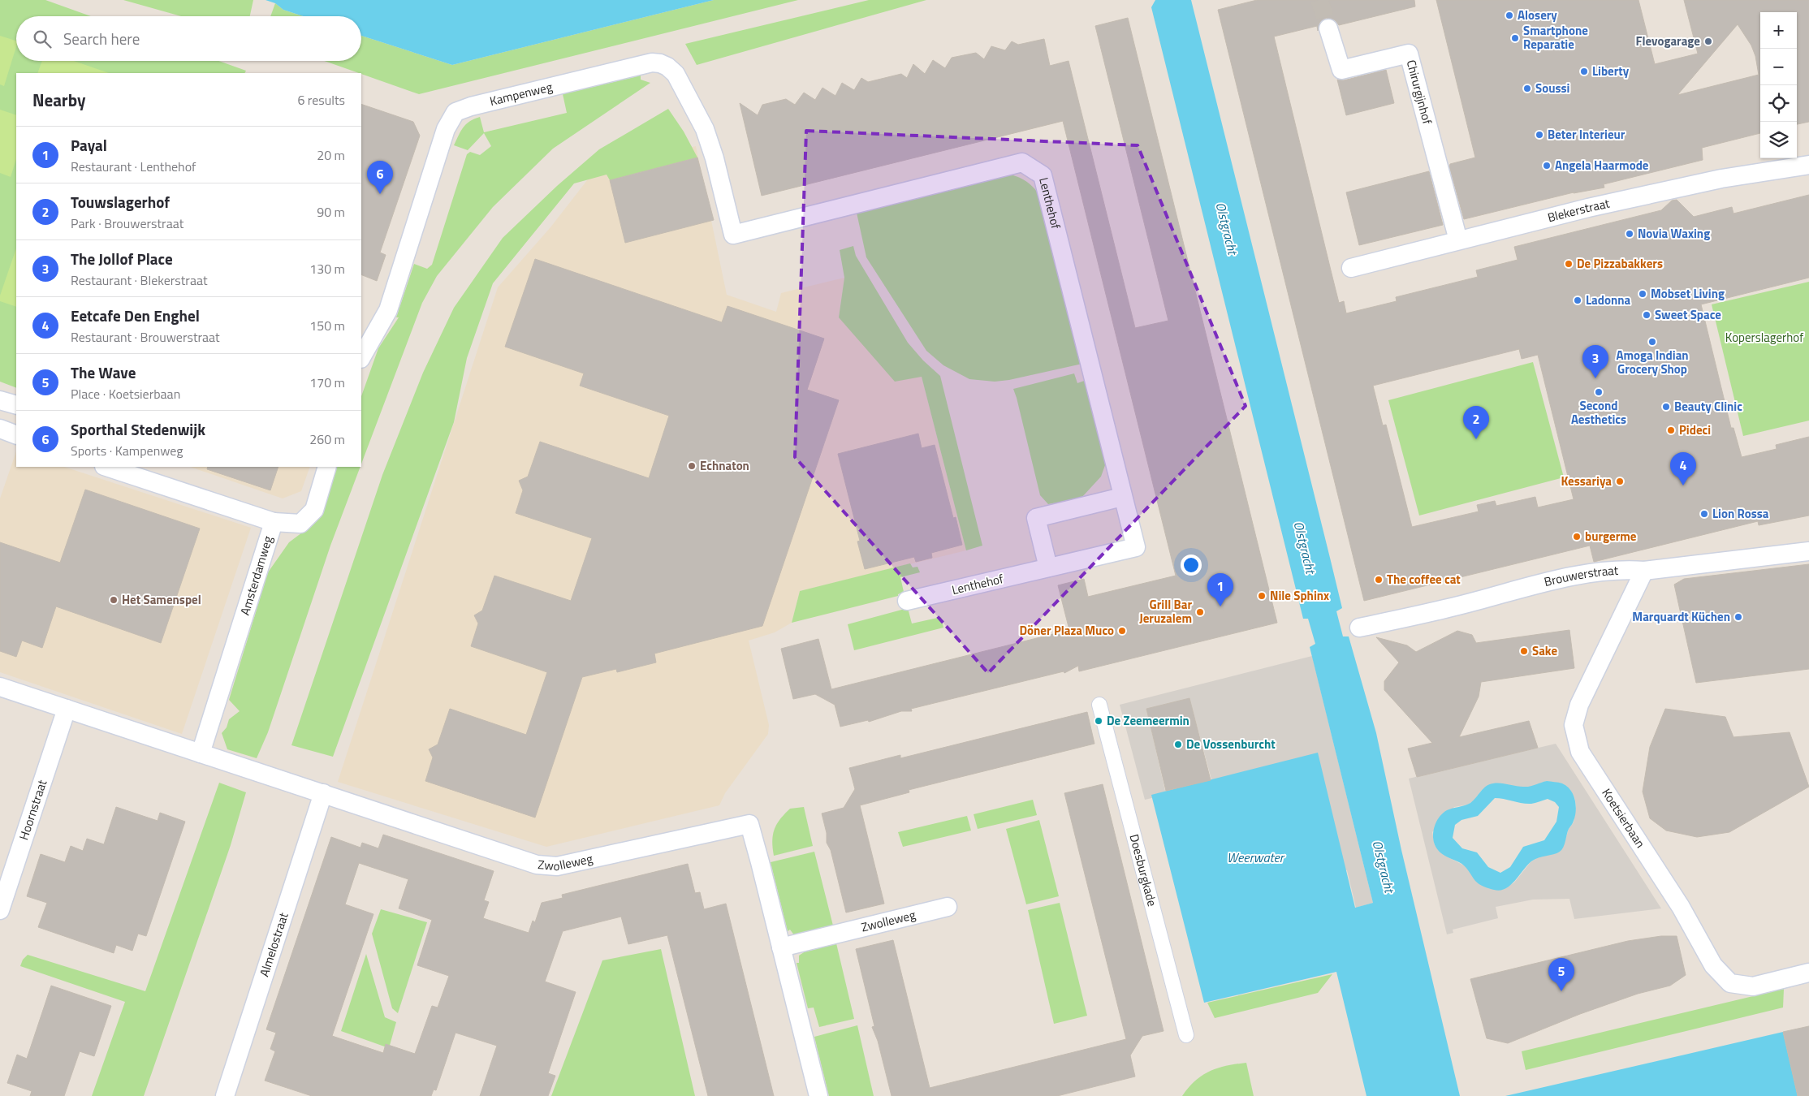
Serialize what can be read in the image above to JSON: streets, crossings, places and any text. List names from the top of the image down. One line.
{"streets":{"street":["Chirurgijnhof","Kampenweg","Lenthehof","Blekerstraat","Amsterdamweg","Brouwerstraat","Hoornstraat","Koetsierbaan","Zwolleweg","Doesburgkade","Almelostraat"]},"crossings":[["Chirurgijnhof","Blekerstraat"],["Kampenweg","Lenthehof"],["Amsterdamweg","Zwolleweg"],["Brouwerstraat","Koetsierbaan"],["Zwolleweg","Almelostraat"]],"water":["Olstgracht","Weerwater"],"parks":["Koperslagerhof"],"places":["Alosery","Smartphone Reparatie","Flevogarage","Liberty","Soussi","Beter Interieur","Angela Haarmode","Novia Waxing","De Pizzabakkers","Mobset Living","Ladonna","Sweet Space","Amoga Indian Grocery Shop","Second Aesthetics","Beauty Clinic","Pideci","Echnaton","Kessariya","Lion Rossa","burgerme","The coffee cat","Nile Sphinx","Het Samenspel","Grill Bar Jeruzalem","Marquardt Küchen","Döner Plaza Muco","Sake","De Zeemeermin","De Vossenburcht"],"page":{"map_buttons":["+","−"],"search":"Search here","heading":["Nearby","6 results"],"list":[{"mark":"1","name":"Payal","note":"Restaurant · Lenthehof","value":"20 m"},{"mark":"2","name":"Touwslagerhof","note":"Park · Brouwerstraat","value":"90 m"},{"mark":"3","name":"The Jollof Place","note":"Restaurant · Blekerstraat","value":"130 m"},{"mark":"4","name":"Eetcafe Den Enghel","note":"Restaurant · Brouwerstraat","value":"150 m"},{"mark":"5","name":"The Wave","note":"Place · Koetsierbaan","value":"170 m"},{"mark":"6","name":"Sporthal Stedenwijk","note":"Sports · Kampenweg","value":"260 m"}],"pins":["6","3","2","4","1","5"]}}
